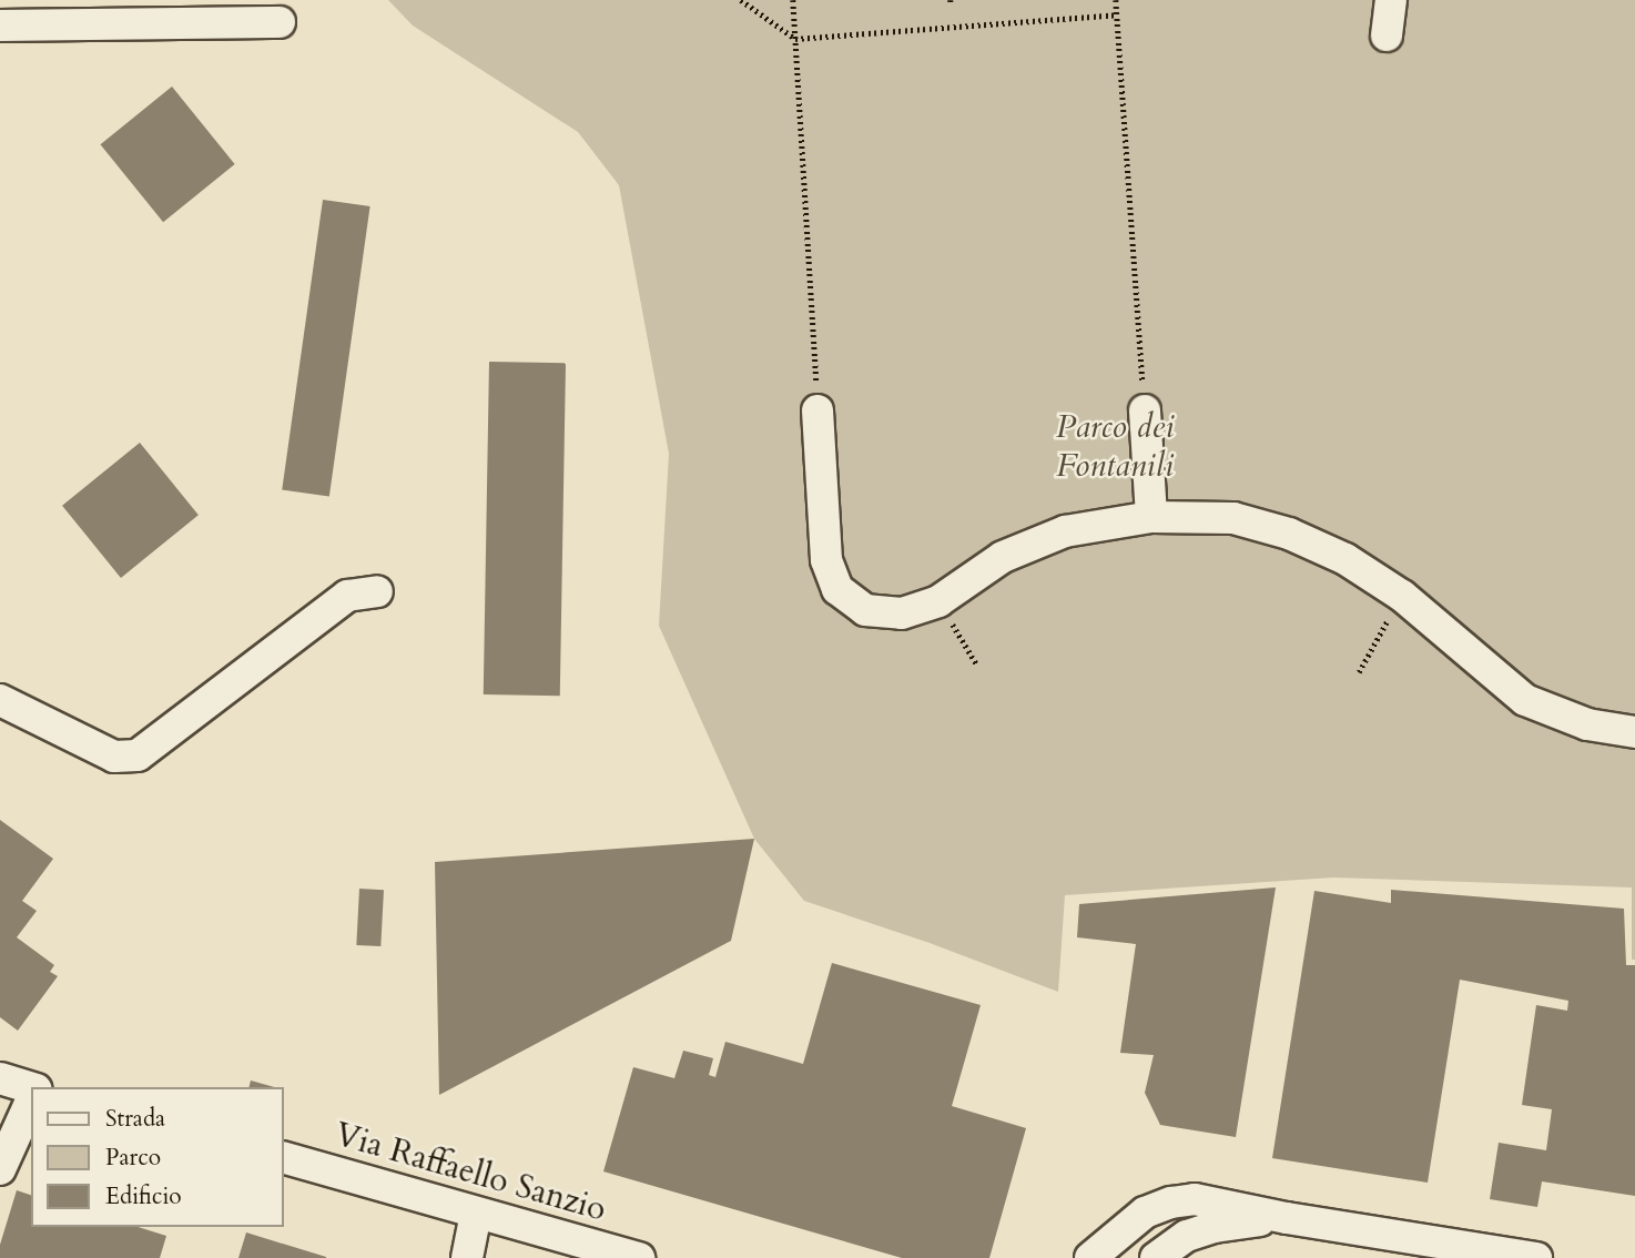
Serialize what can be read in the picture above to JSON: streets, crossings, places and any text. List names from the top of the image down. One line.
{"streets":{"street":["Via Raffaello Sanzio"]},"parks":["Parco dei Fontanili"],"legend":["Strada","Parco","Edificio"]}
